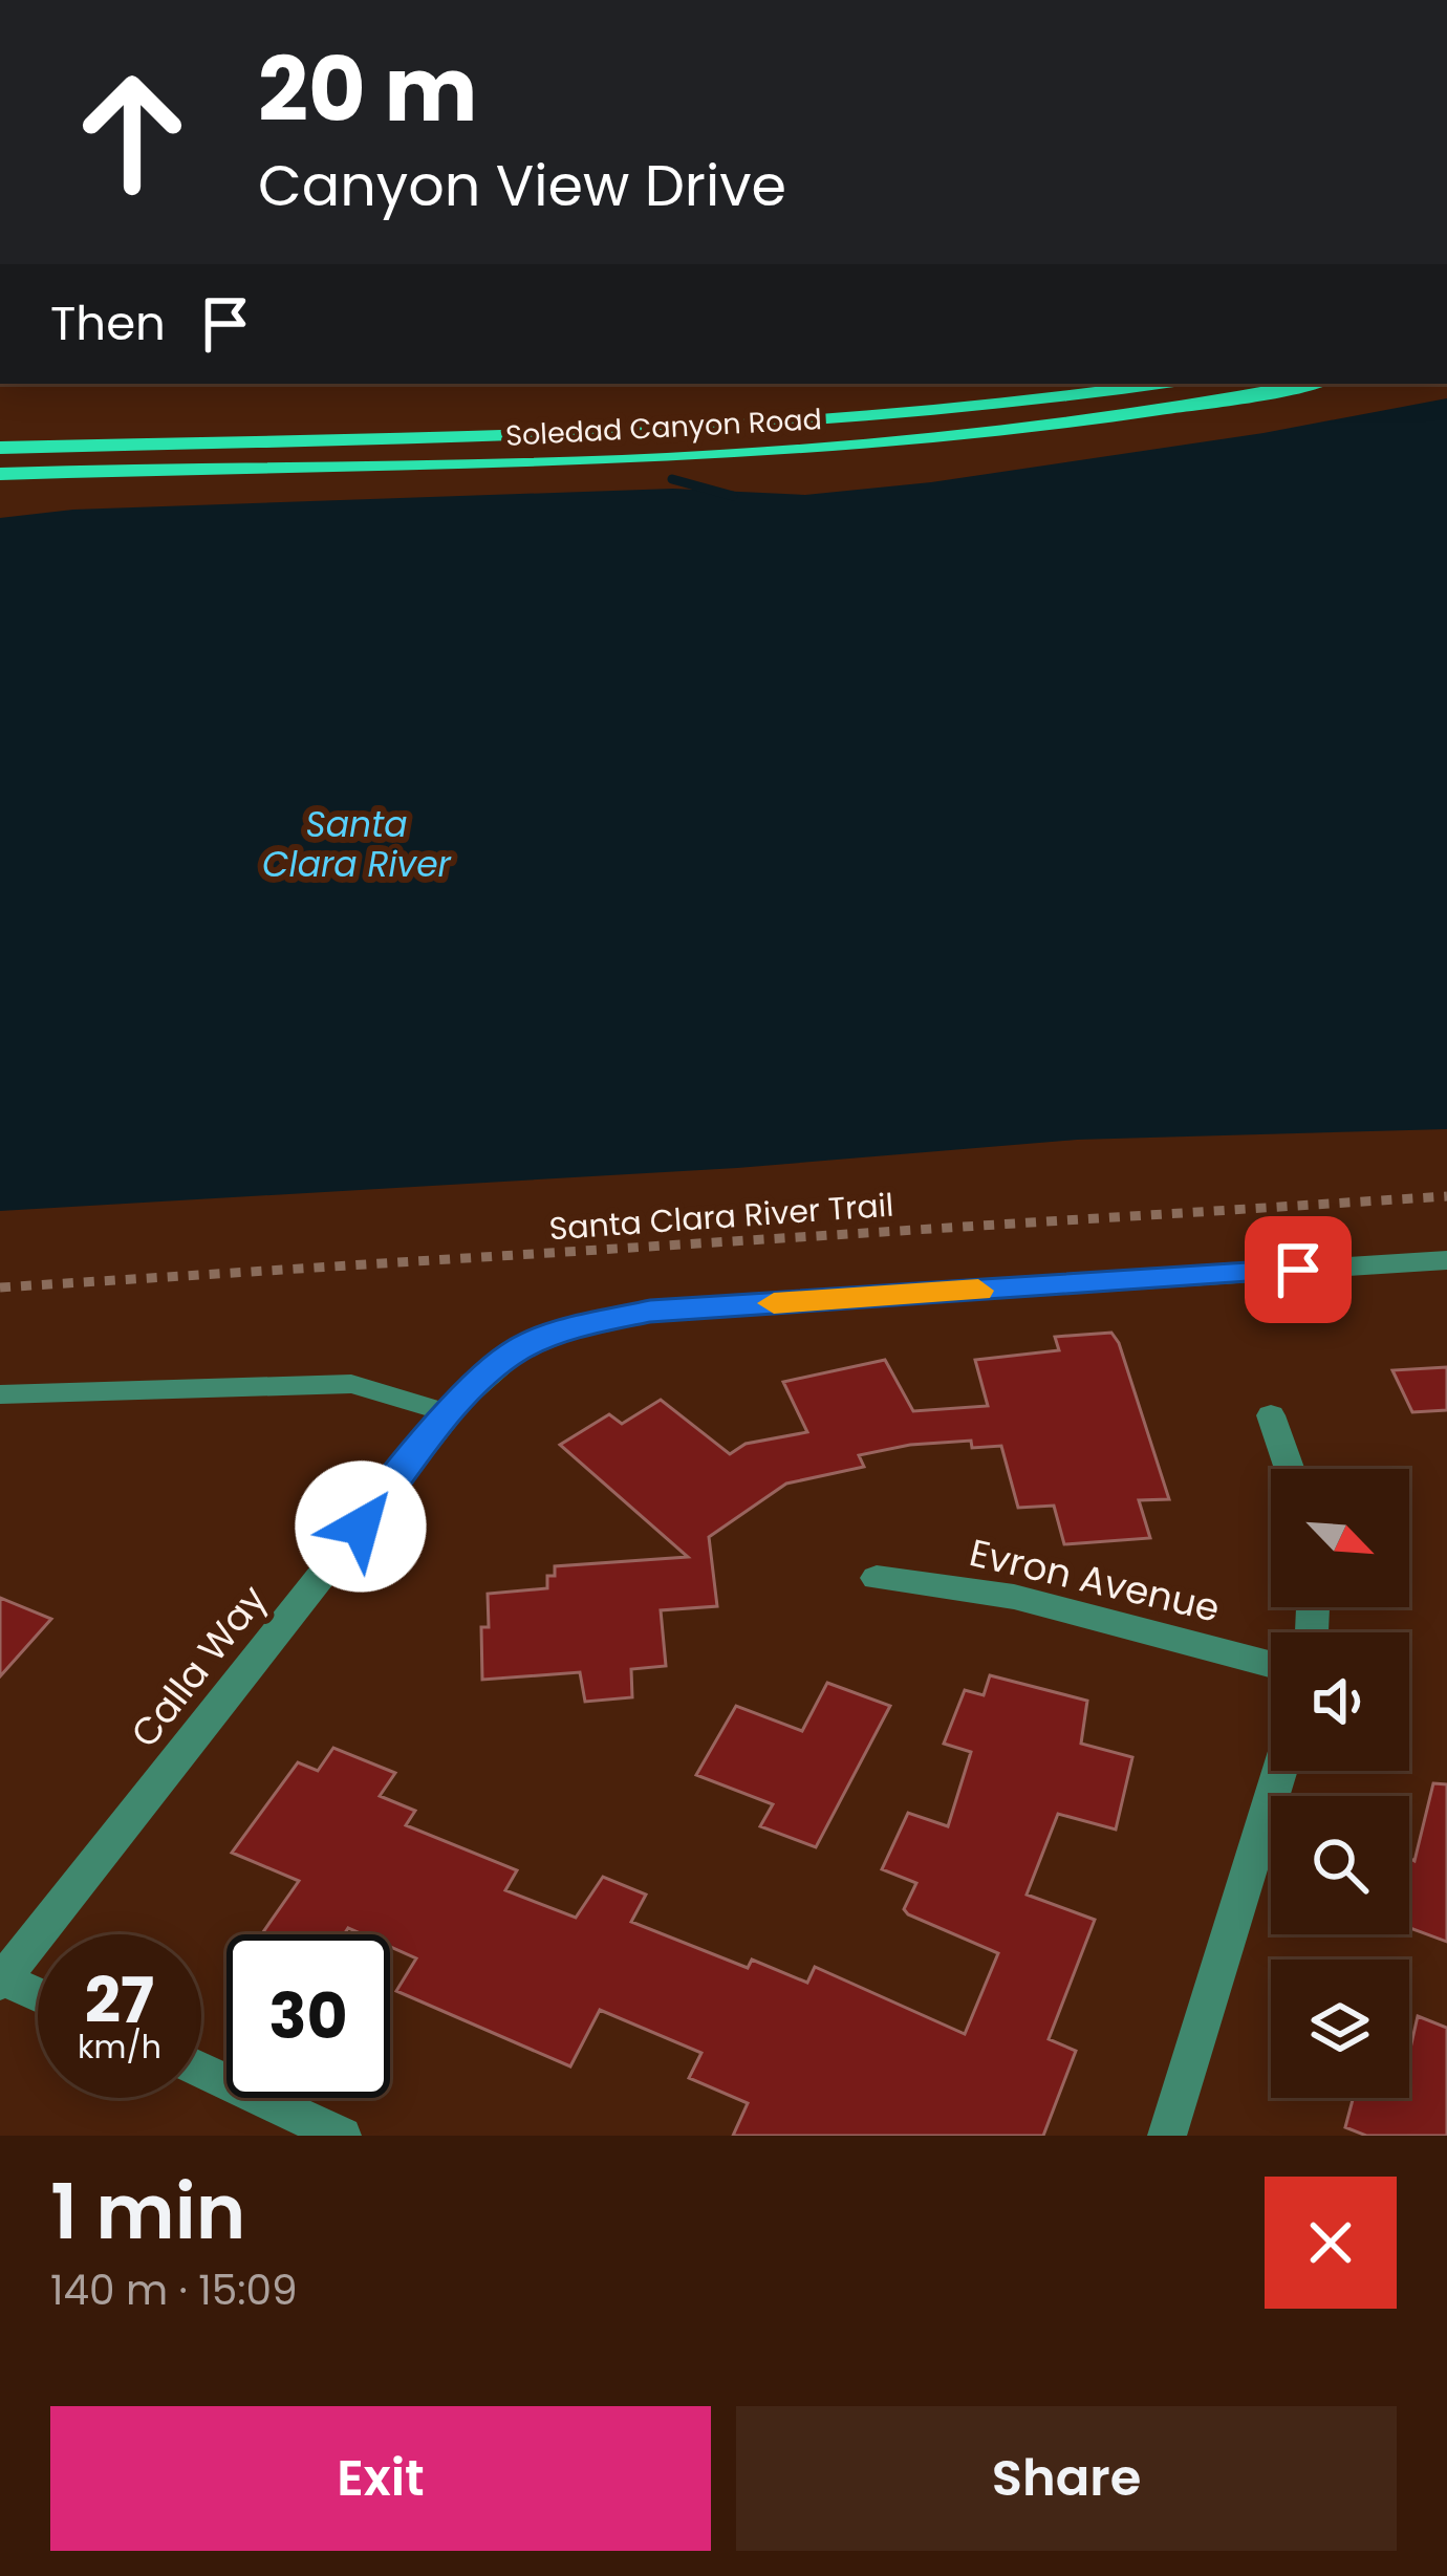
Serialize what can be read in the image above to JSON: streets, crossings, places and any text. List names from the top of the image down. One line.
{"streets":{"main road":["Soledad Canyon Road"],"street":["Evron Avenue","Calla Way"],"path":["Santa Clara River Trail"]},"water":["Santa Clara River"],"north":"bottom right","page":{"turn":["20 m","Canyon View Drive"],"then":"Then","speed":"27 km/h","limit":"30","heading":["1 min","140 m · 15:09"],"buttons":["Exit","Share"]}}
